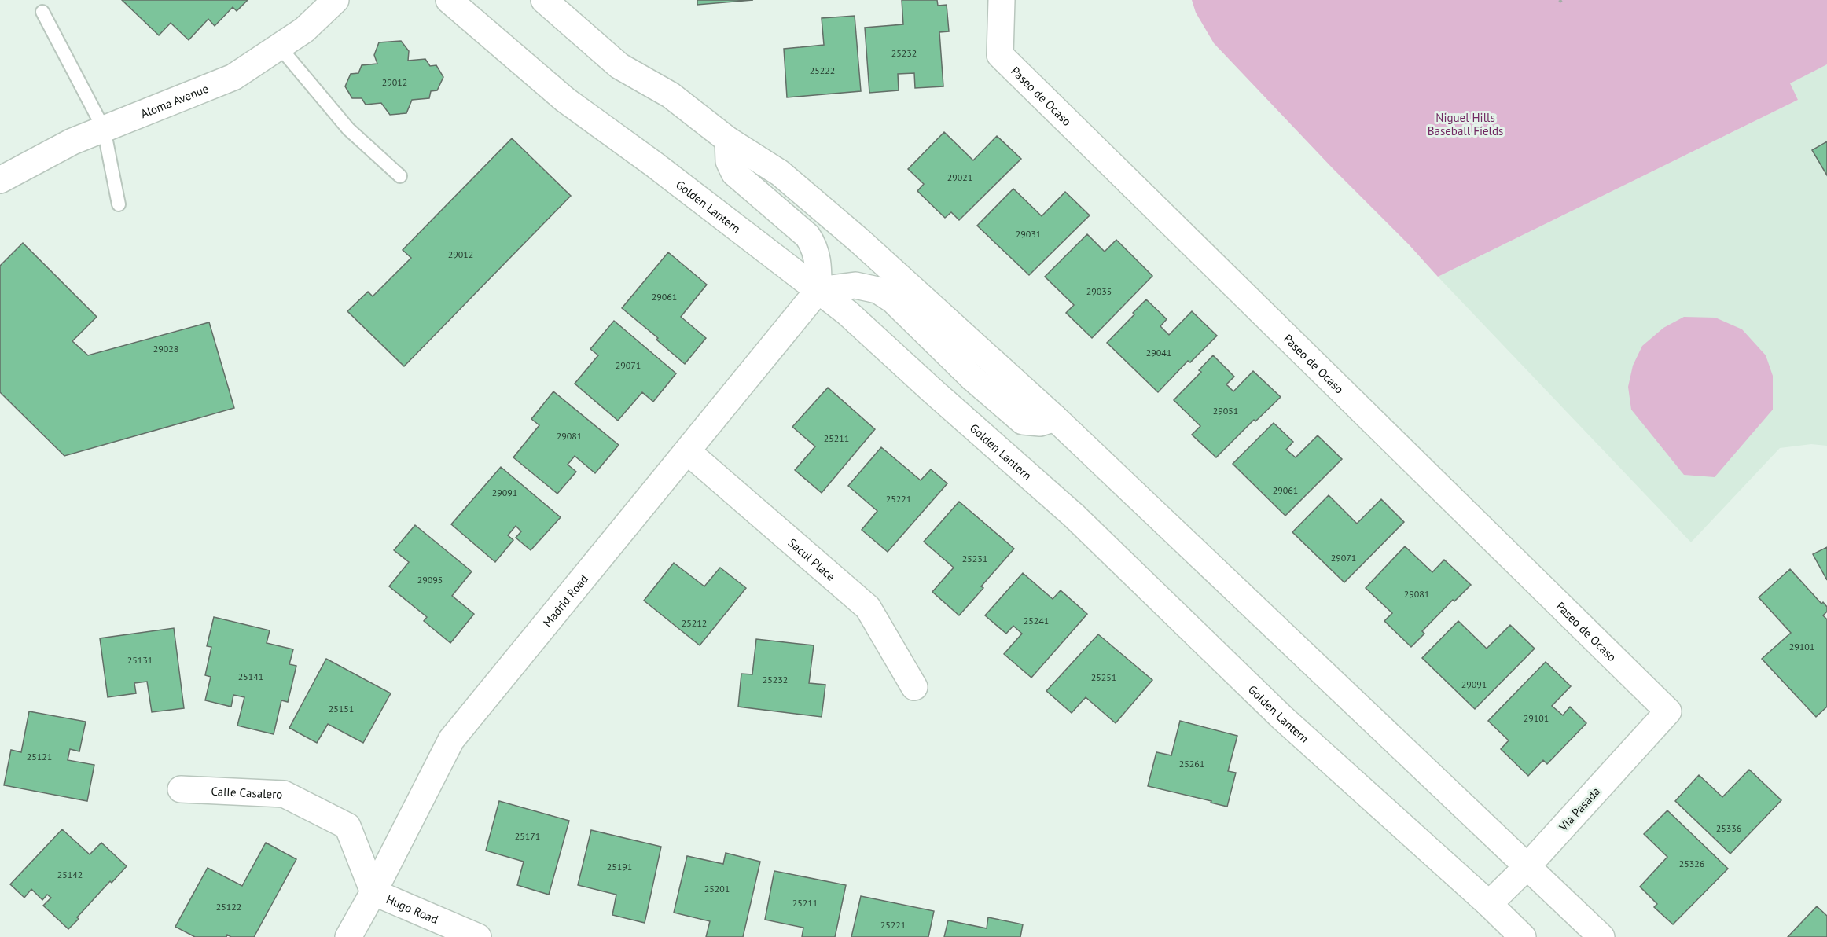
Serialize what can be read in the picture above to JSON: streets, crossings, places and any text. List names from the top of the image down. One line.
{"streets":{"main road":["Paseo de Ocaso","Aloma Avenue","Golden Lantern","Sacul Place","Madrid Road","Calle Casalero","Via Pasada","Hugo Road"]},"crossings":[["Paseo de Ocaso","Via Pasada"],["Golden Lantern","Madrid Road"],["Golden Lantern","Via Pasada"],["Sacul Place","Madrid Road"],["Madrid Road","Calle Casalero"],["Madrid Road","Hugo Road"],["Calle Casalero","Hugo Road"]],"parks":["Niguel Hills Baseball Fields"],"house_numbers":["25232","25222","29012","29021","29031","29012","29035","29061","29028","29041","29071","29051","29081","25211","29061","29091","25221","29071","25231","29095","29081","25241","25212","29101","25131","25141","25251","25232","29091","25151","29101","25121","25261","25336","25171","25326","25191","25142","25201","25211","25122","25221"]}
